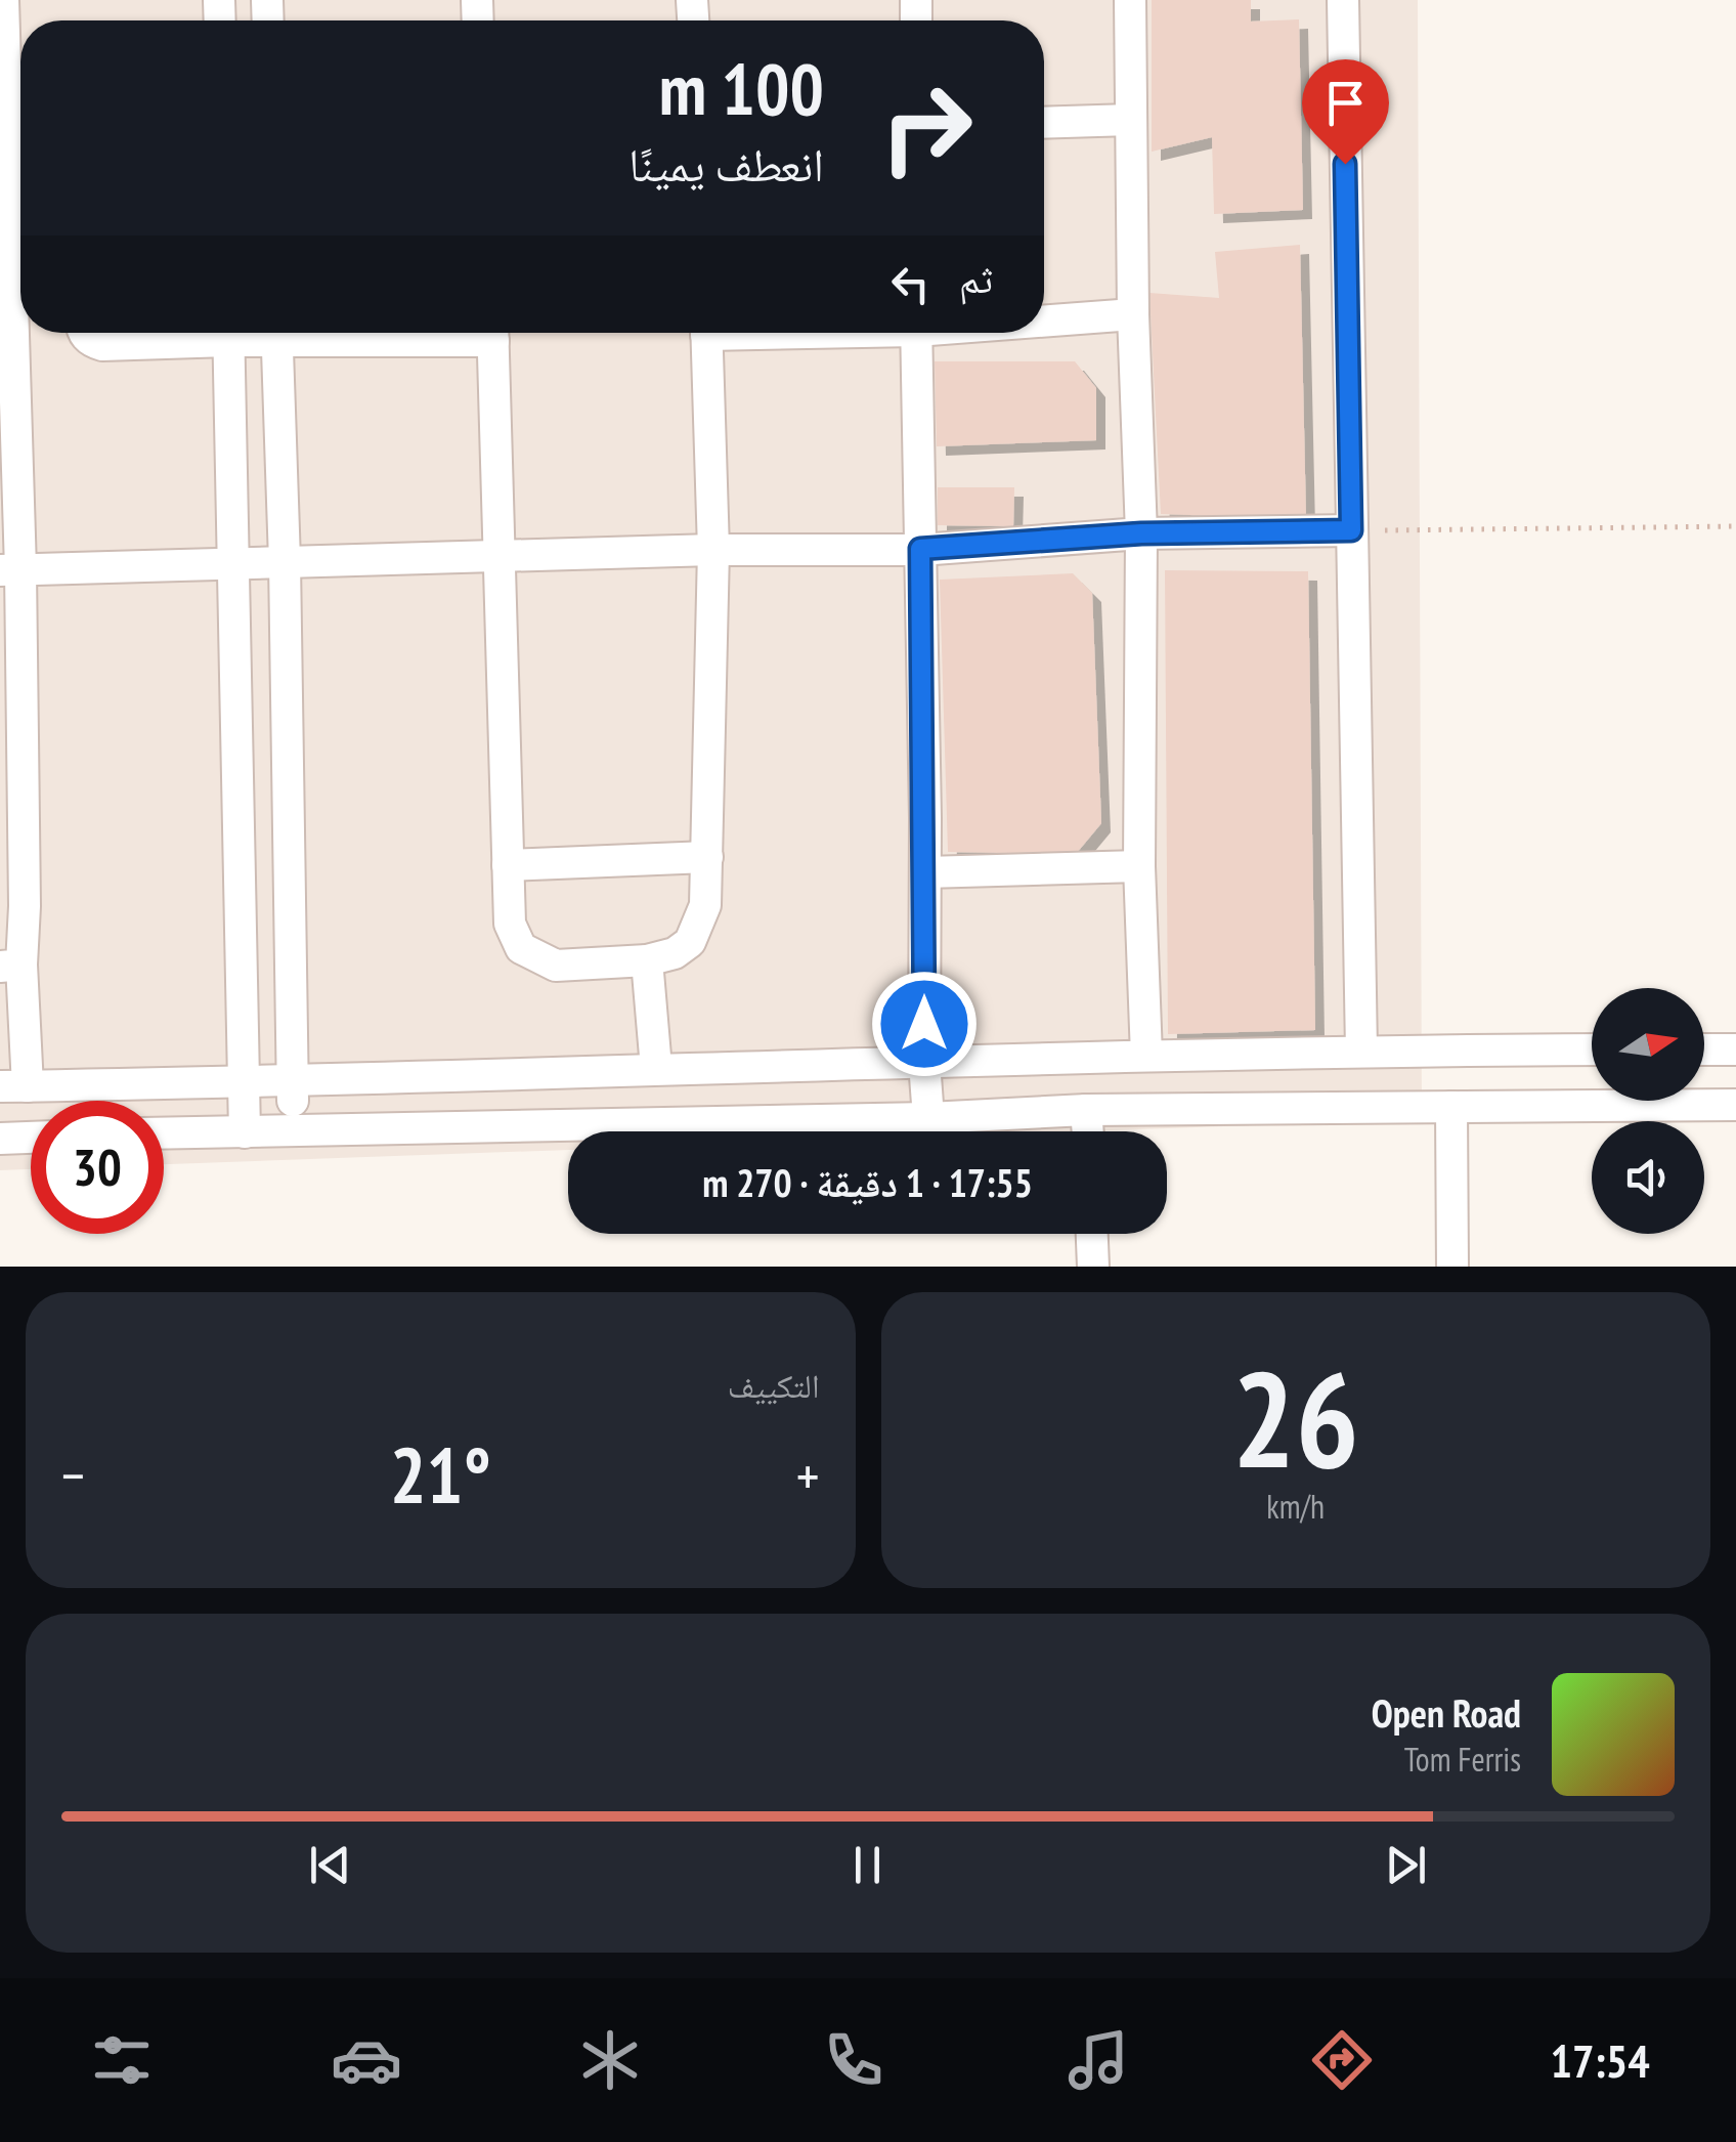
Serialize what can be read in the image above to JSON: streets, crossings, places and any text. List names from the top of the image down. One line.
{"north":"right","page":{"turn":["100 m","انعطف يمينًا"],"then":"ثم","limit":"30","trip":"17:55 · 1 دقيقة · 270 m","tile":[["26","km/h"],"التكييف"],"heat":["−","21°","+"],"song":["Open Road","Tom Ferris"],"tabs":"17:54"}}
